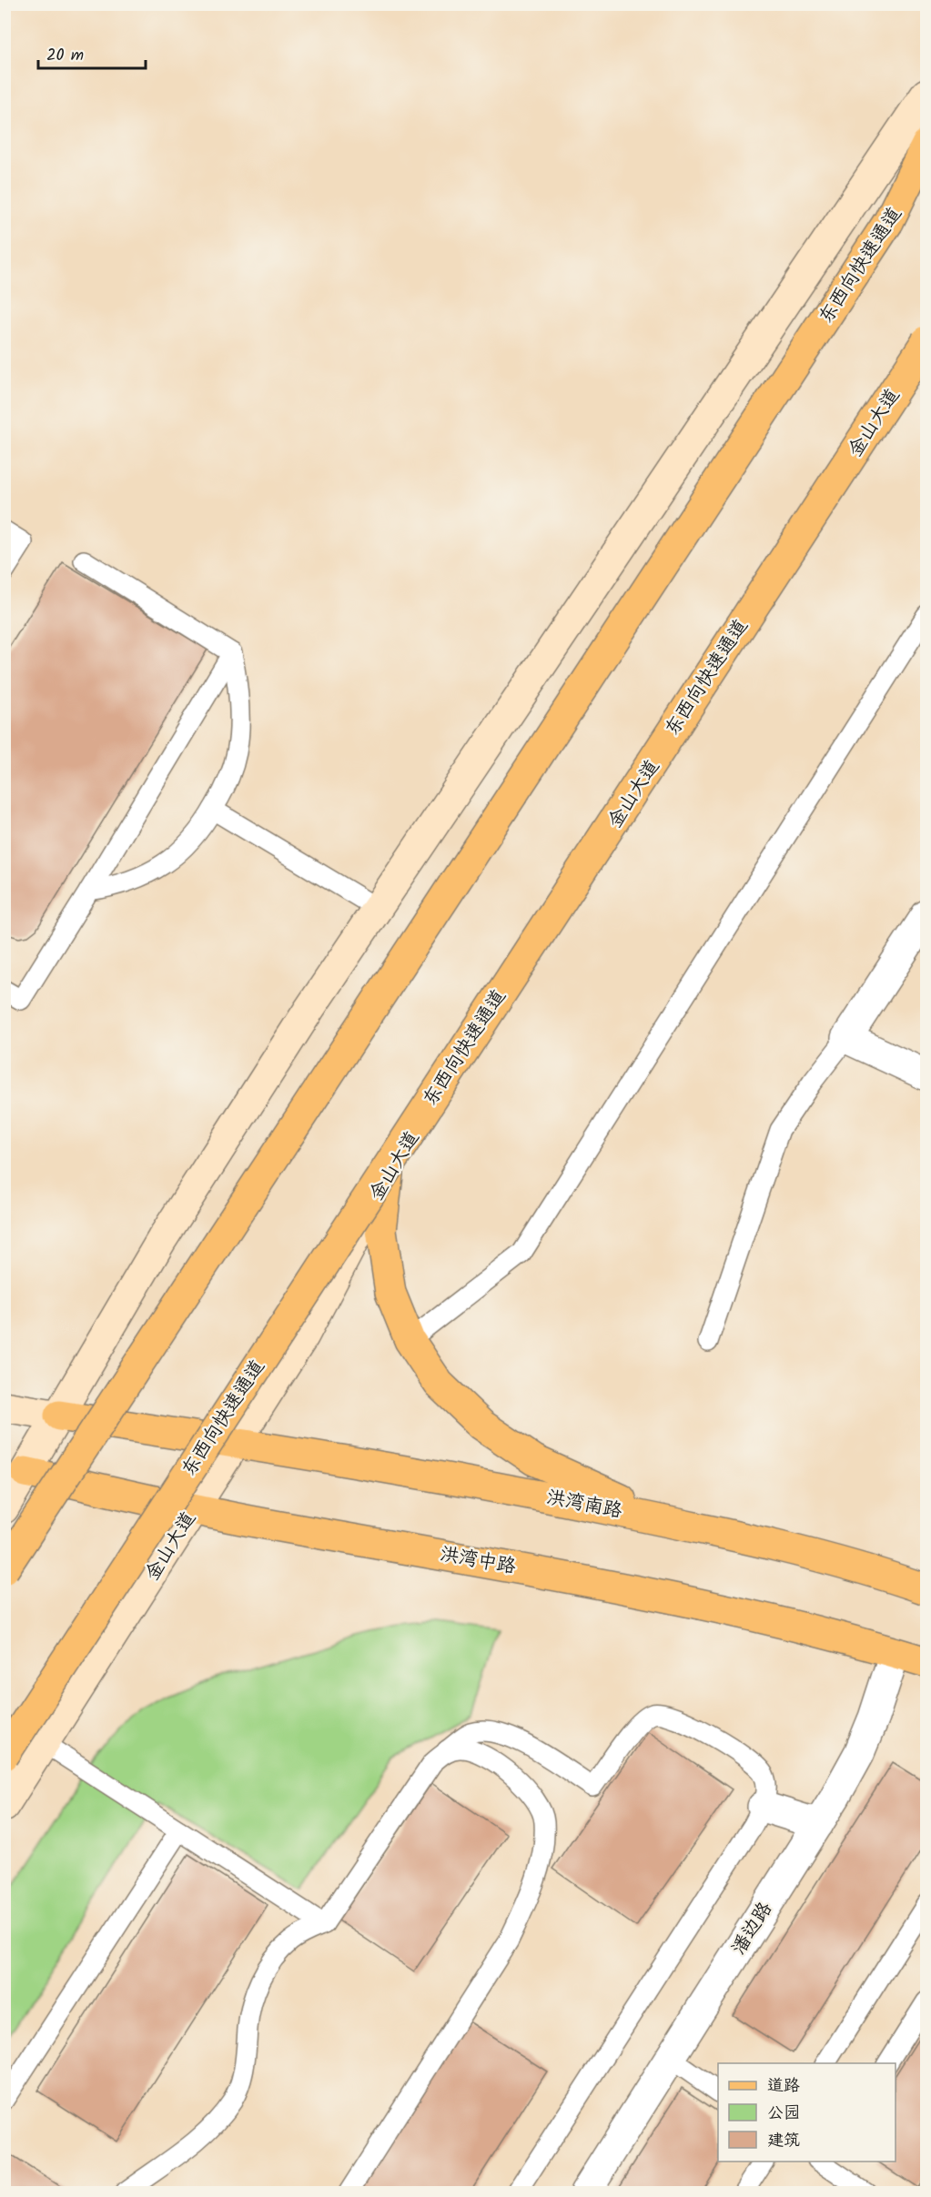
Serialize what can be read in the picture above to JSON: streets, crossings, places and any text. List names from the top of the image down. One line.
{"streets":{"main road":["东西向快速通道","金山大道","洪湾南路","洪湾中路"],"street":["潘边路"]},"crossings":[["东西向快速通道","金山大道"],["金山大道","洪湾南路"],["金山大道","洪湾中路"],["洪湾中路","潘边路"]],"legend":["道路","公园","建筑"],"scale_bar":"20 m"}
